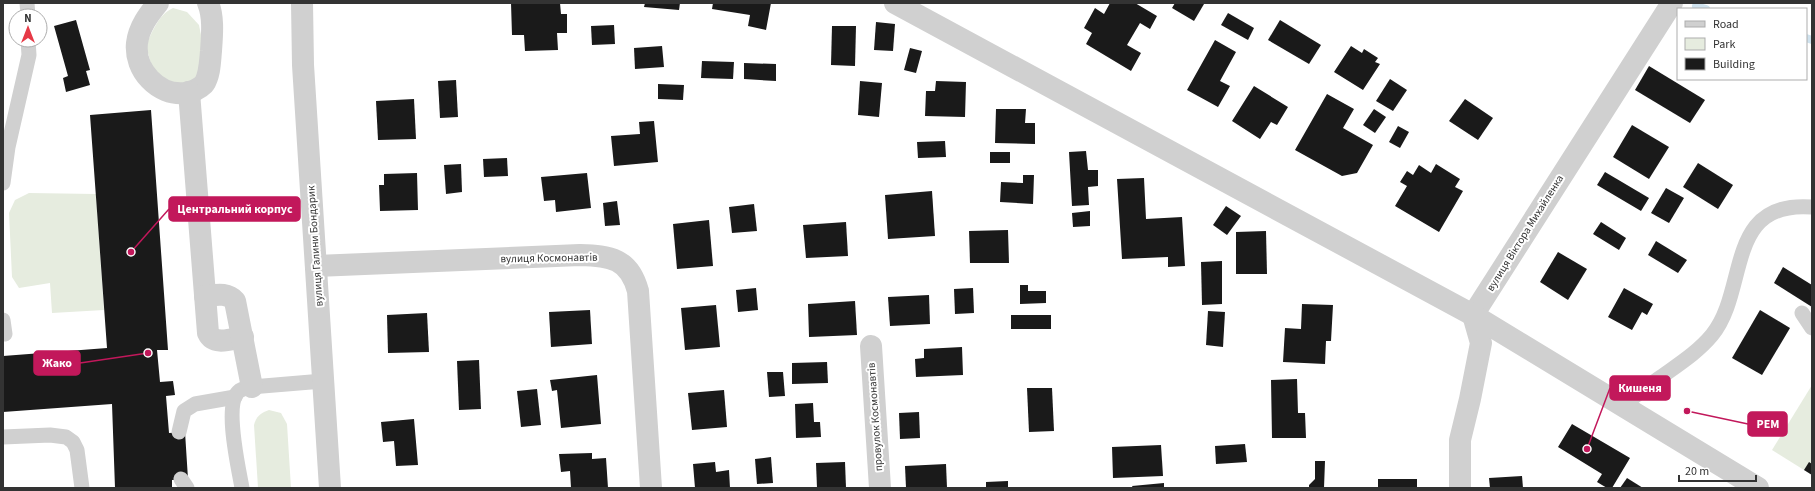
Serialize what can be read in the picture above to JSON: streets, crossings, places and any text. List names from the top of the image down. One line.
{"streets":{"street":["вулиця Віктора Михайленка","вулиця Галини Бондарик","вулиця Космонавтів","провулок Космонавтів"]},"crossings":[["вулиця Галини Бондарик","вулиця Космонавтів"]],"places":["Центральний корпус","Жако","РЕМ","Кишеня"],"legend":["Road","Park","Building"],"scale_bar":"20 m","north":"top"}
